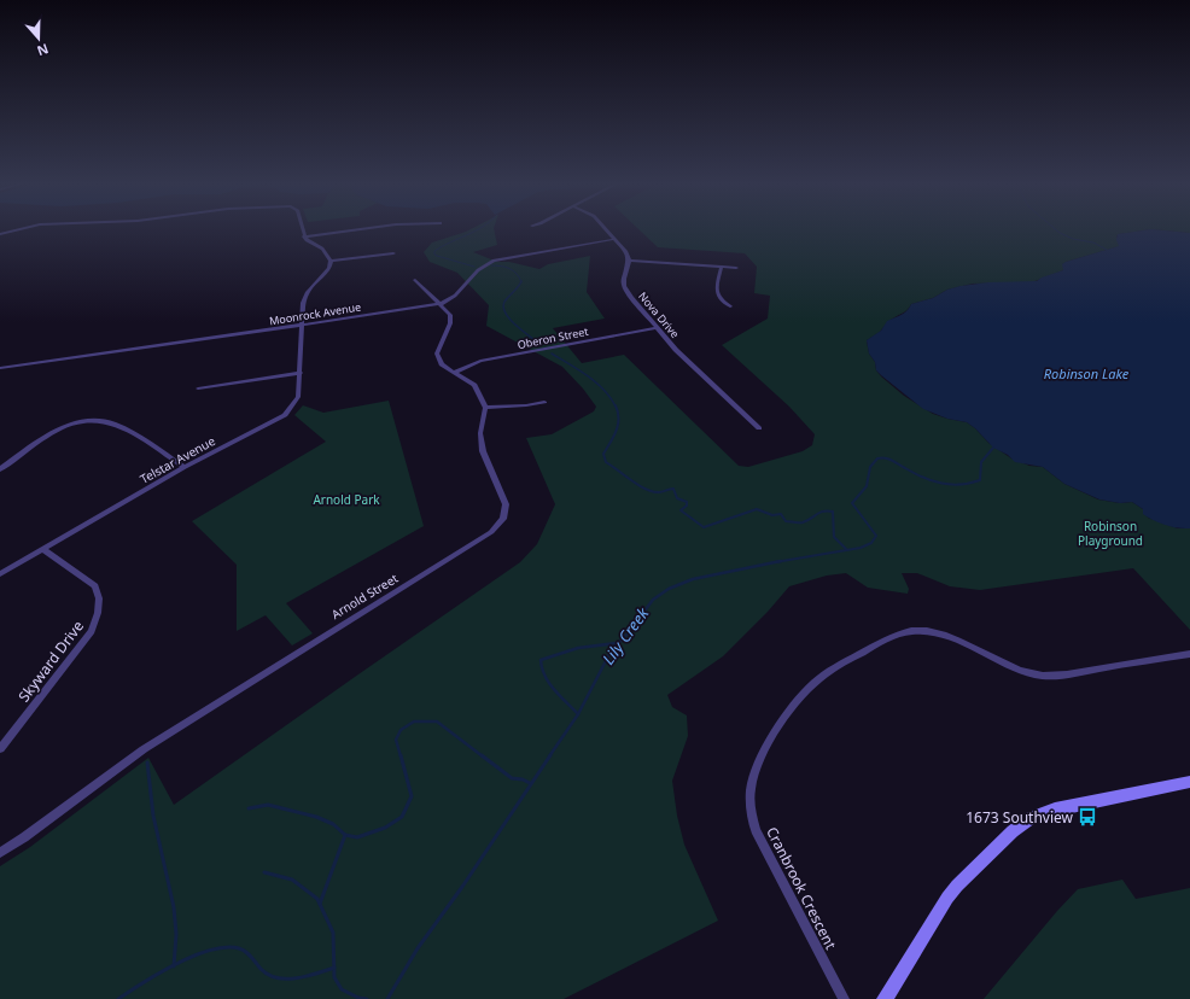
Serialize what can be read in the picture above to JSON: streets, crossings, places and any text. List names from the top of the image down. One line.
{"streets":{"street":["Moonrock Avenue","Nova Drive","Oberon Street","Telstar Avenue","Arnold Street","Skyward Drive","Cranbrook Crescent"]},"crossings":[["Moonrock Avenue","Telstar Avenue"],["Nova Drive","Oberon Street"],["Telstar Avenue","Skyward Drive"]],"water":["Robinson Lake","Lily Creek"],"parks":["Arnold Park","Robinson Playground"],"places":{"bus stop":["1673 Southview"]},"north":"bottom"}
